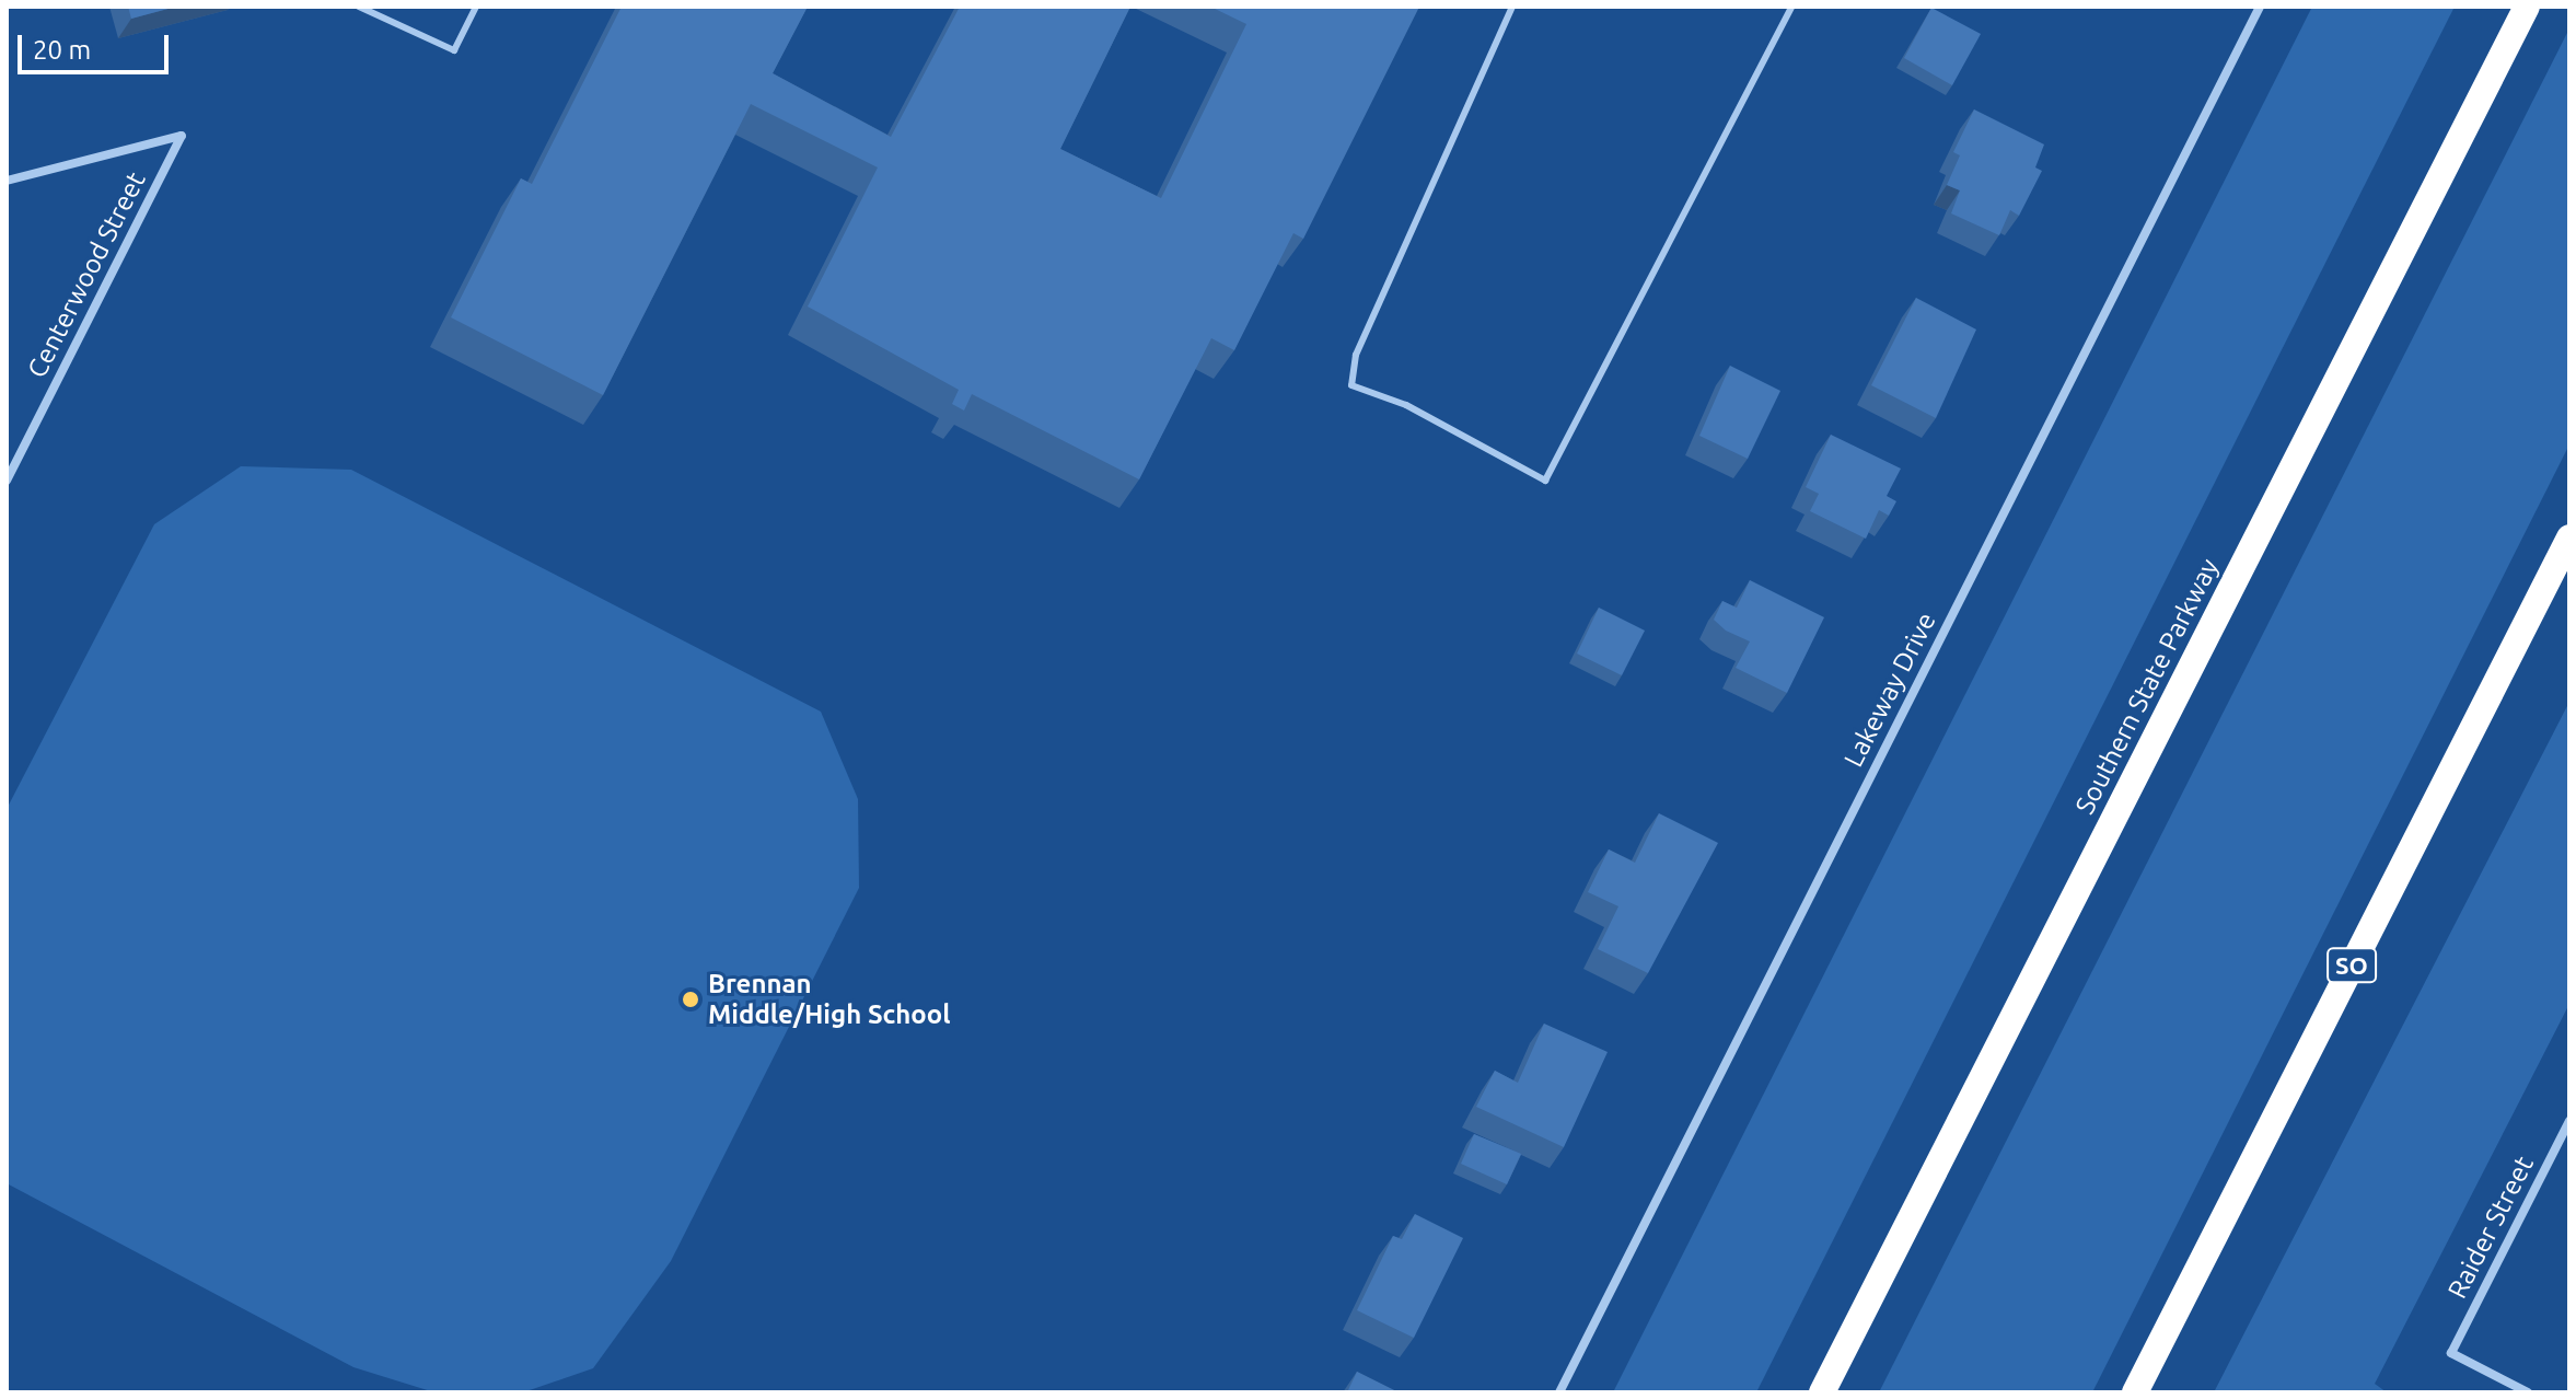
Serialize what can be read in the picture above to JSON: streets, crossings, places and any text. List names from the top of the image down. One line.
{"streets":{"highway":["Southern State Parkway","SO"],"street":["Centerwood Street","Lakeway Drive","Raider Street"]},"places":["Brennan Middle/High School"],"scale_bar":"20 m"}
